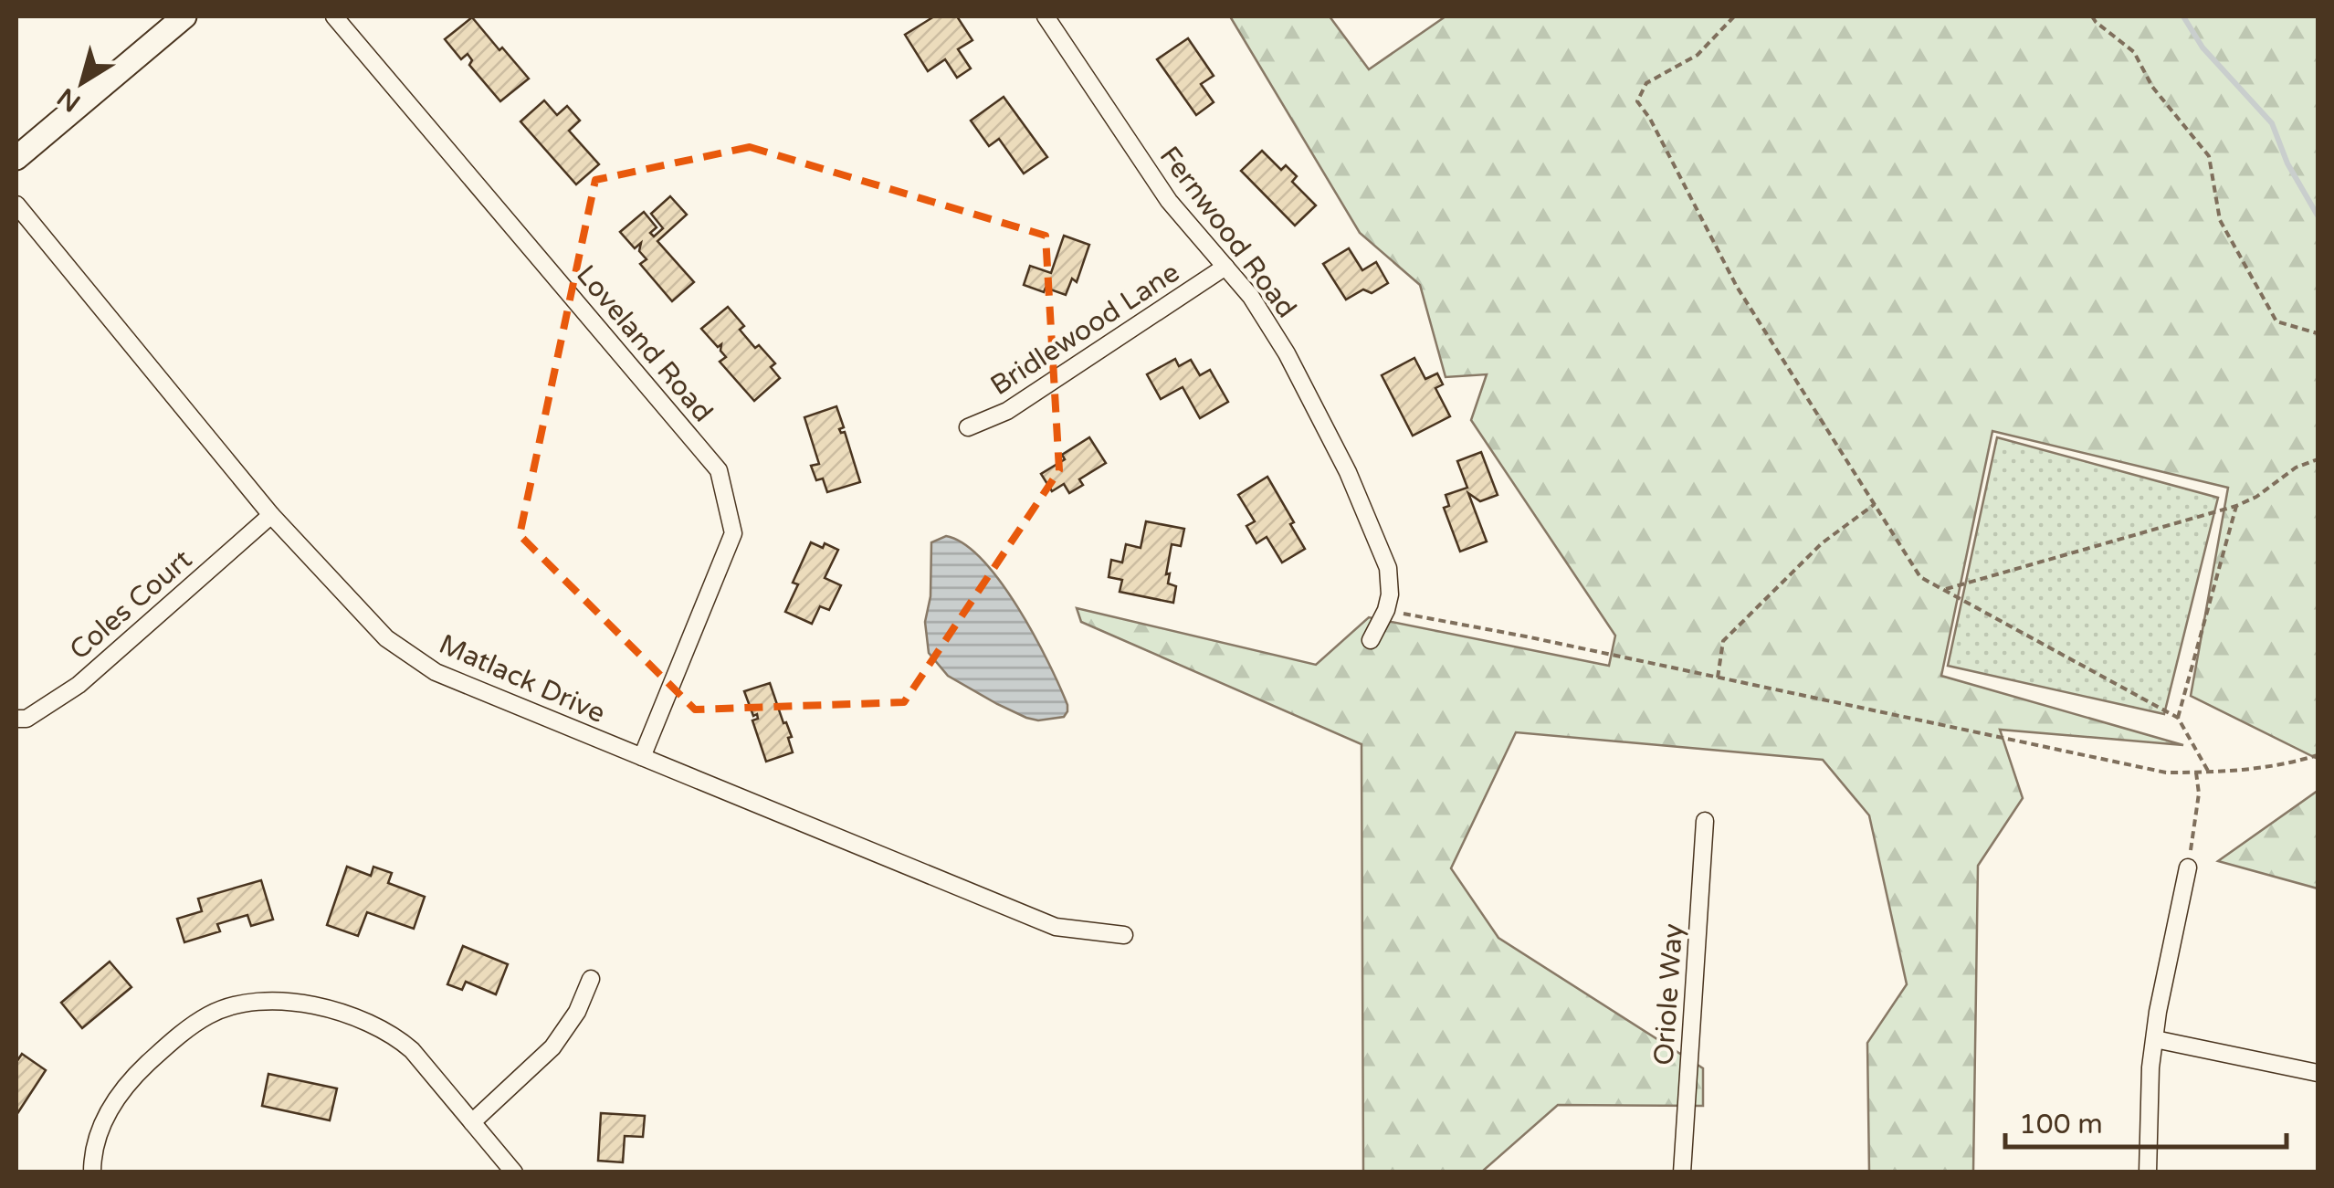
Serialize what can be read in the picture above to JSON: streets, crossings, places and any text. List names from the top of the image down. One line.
{"streets":{"street":["Fernwood Road","Bridlewood Lane","Loveland Road","Coles Court","Matlack Drive","Oriole Way"]},"crossings":[["Fernwood Road","Bridlewood Lane"],["Loveland Road","Matlack Drive"],["Coles Court","Matlack Drive"]],"scale_bar":"100 m","north":"bottom left"}
